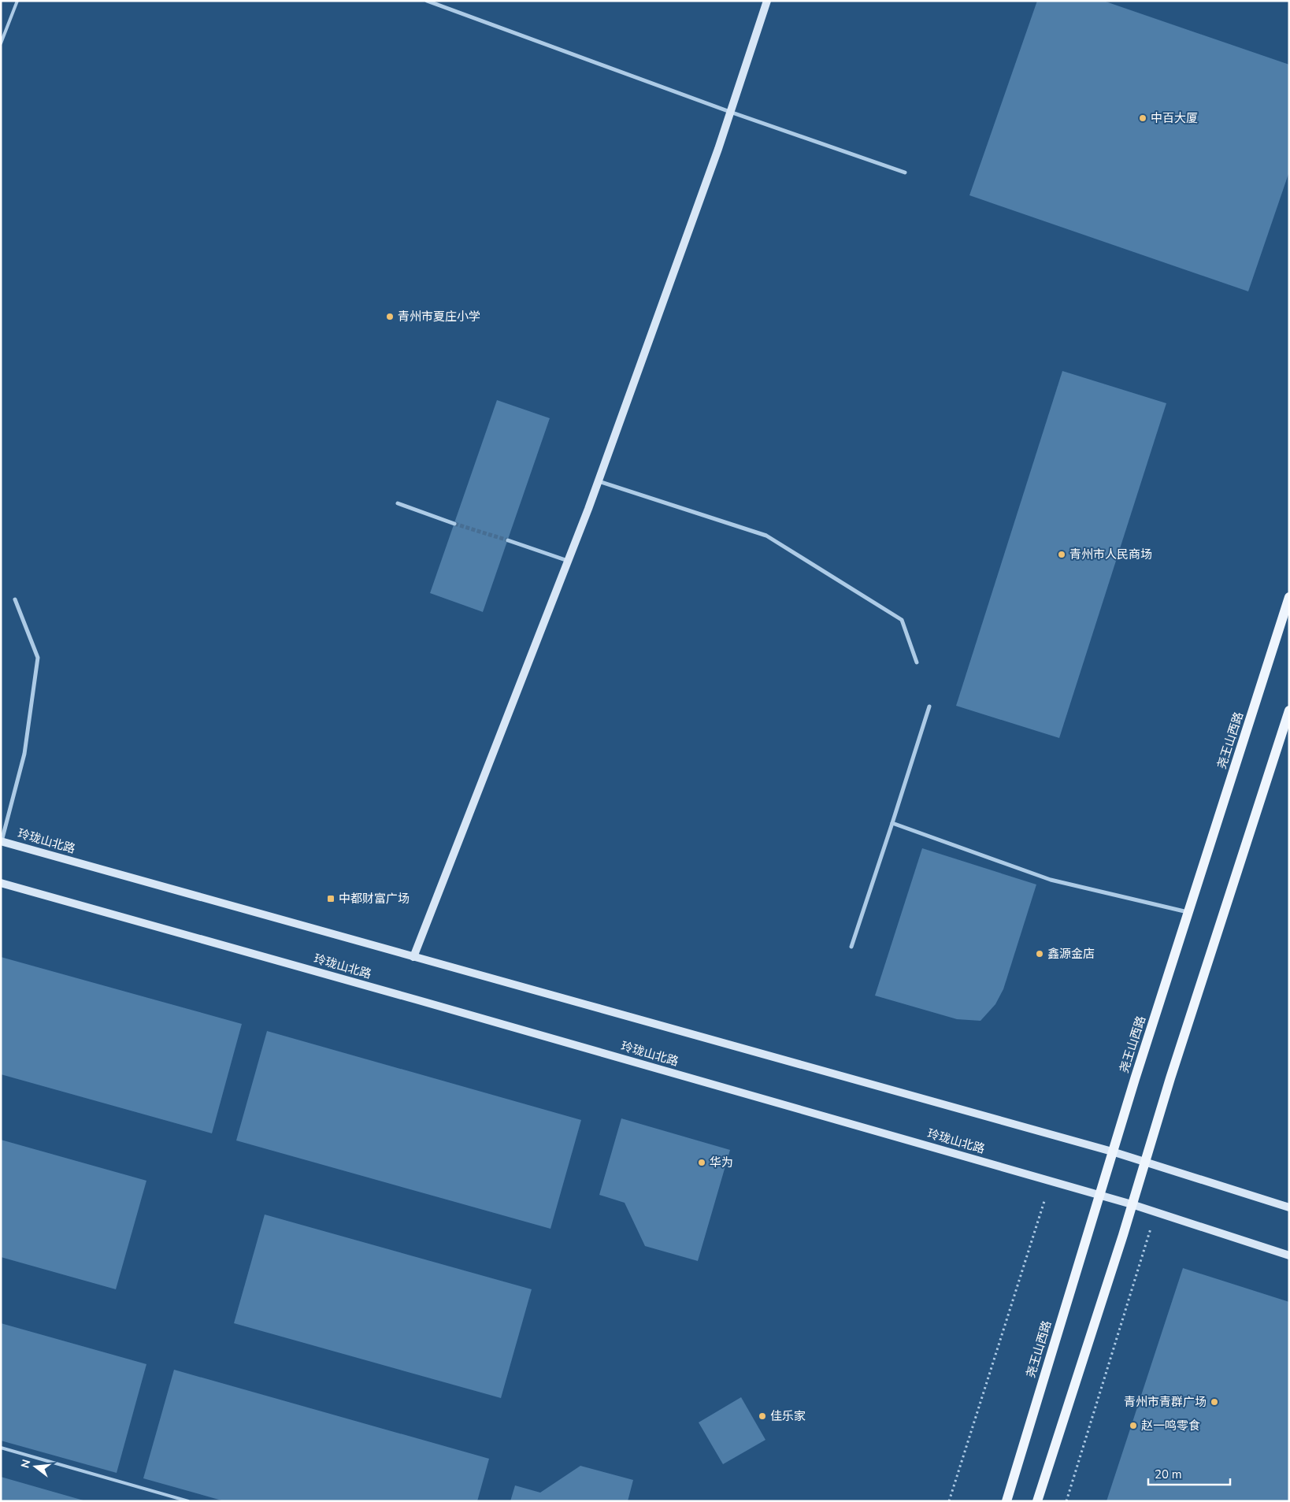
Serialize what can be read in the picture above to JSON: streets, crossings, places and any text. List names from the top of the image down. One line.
{"streets":{"main road":["尧王山西路","玲珑山北路"]},"crossings":[["尧王山西路","玲珑山北路"]],"places":{"other":["中百大厦","青州市夏庄小学","青州市人民商场","鑫源金店","华为","青州市青群广场","佳乐家","赵一鸣零食"],"transit":["中都财富广场"]},"scale_bar":"20 m","north":"left"}
